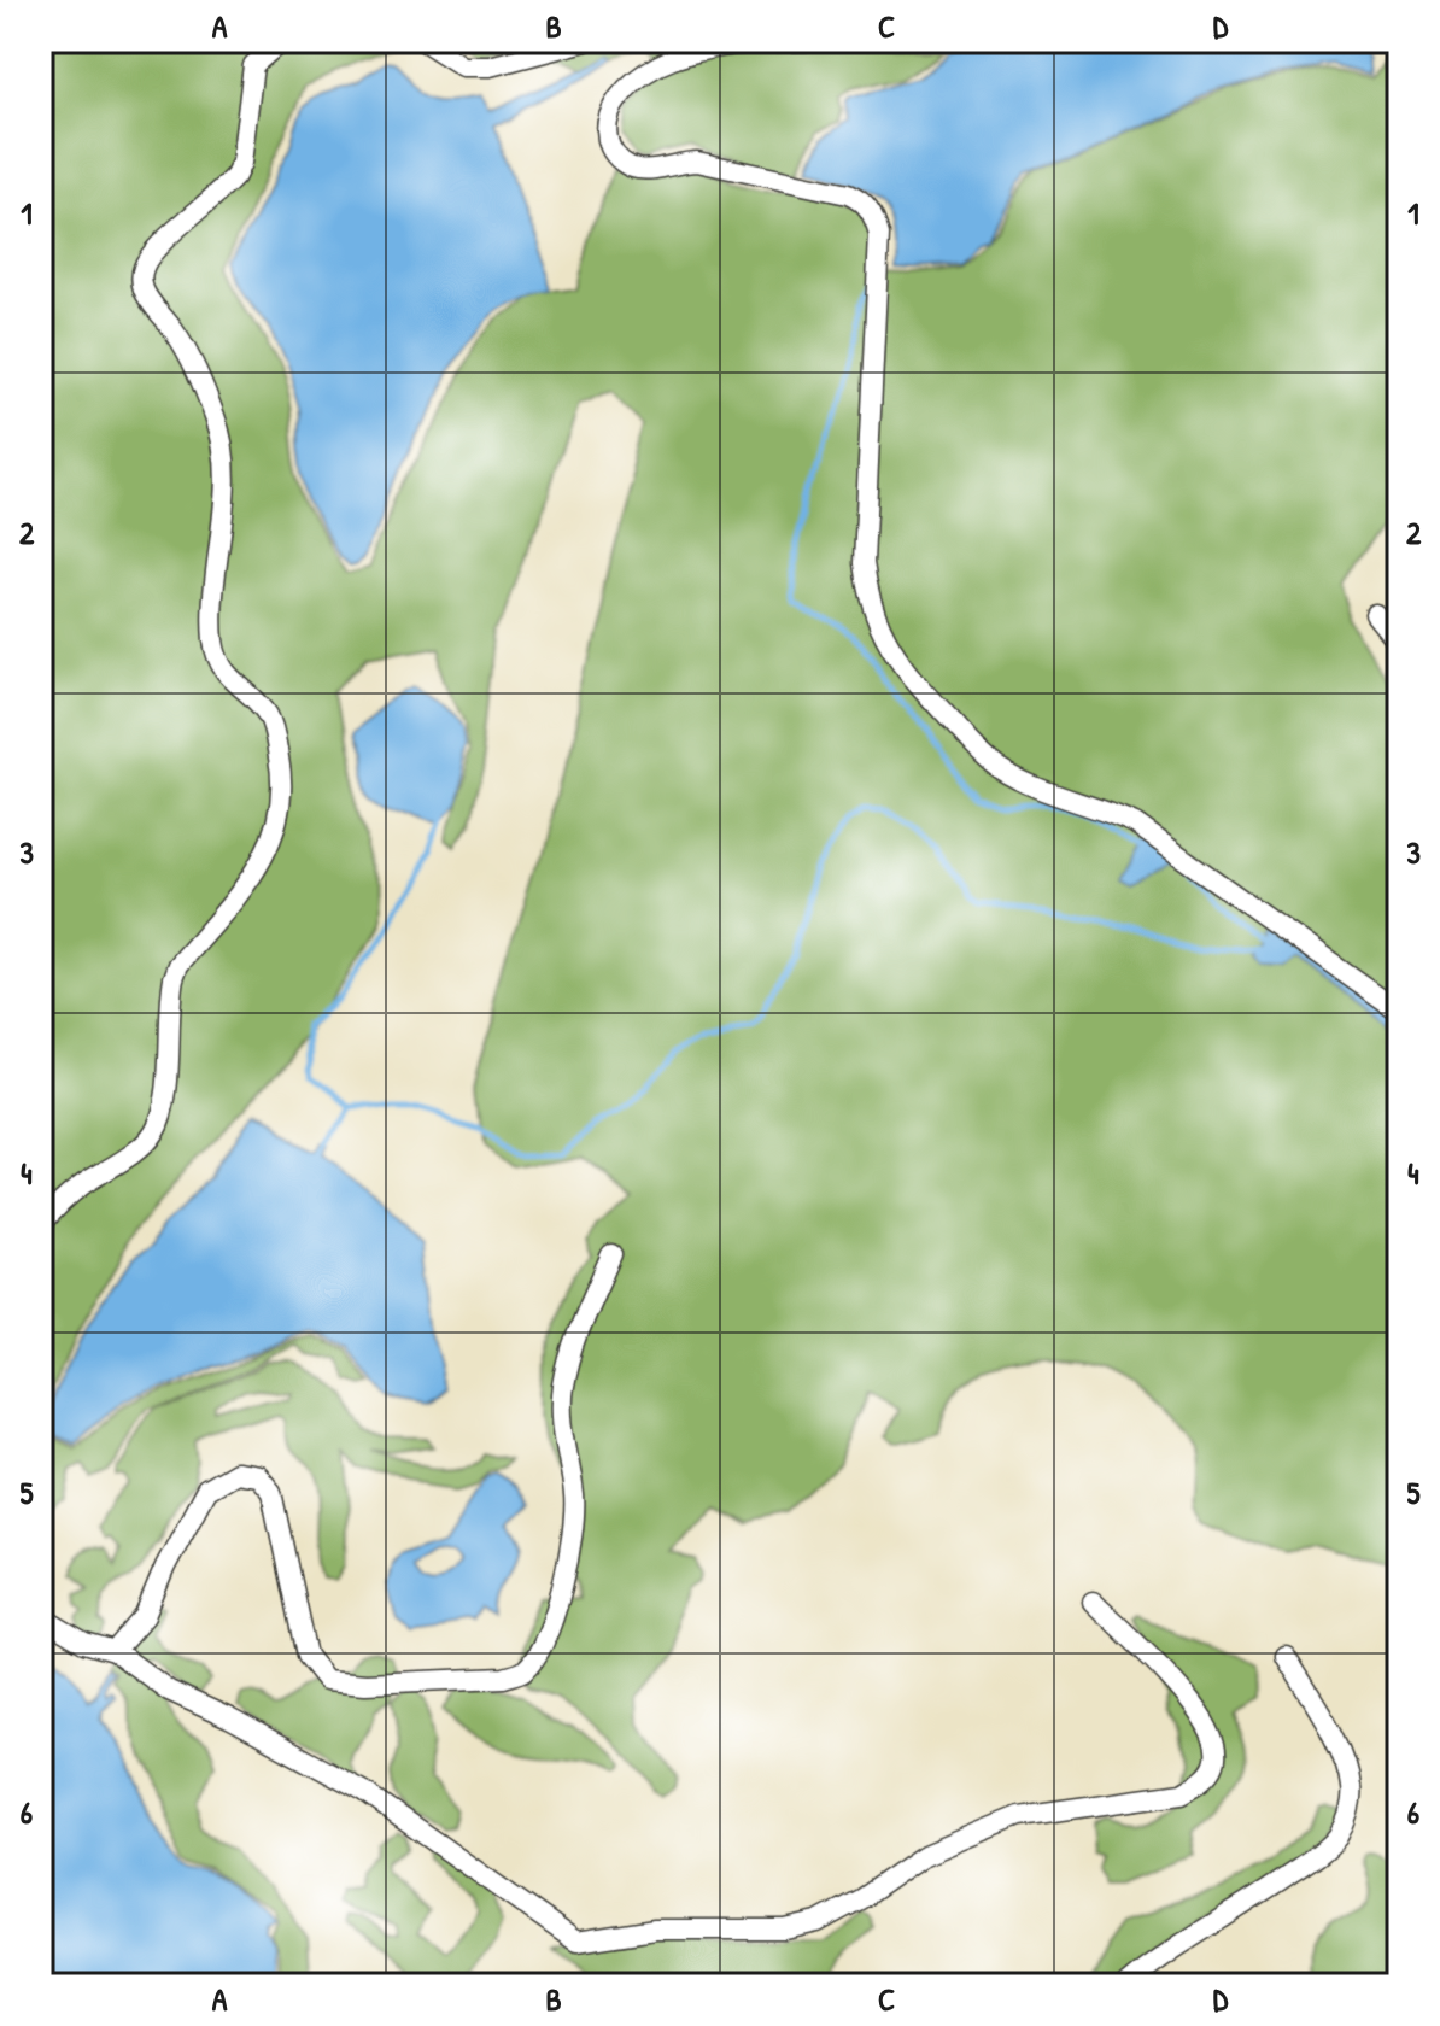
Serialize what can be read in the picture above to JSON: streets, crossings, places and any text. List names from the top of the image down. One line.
{"grid":{"columns":["A","B","C","D"],"rows":["1","2","3","4","5","6"]}}
